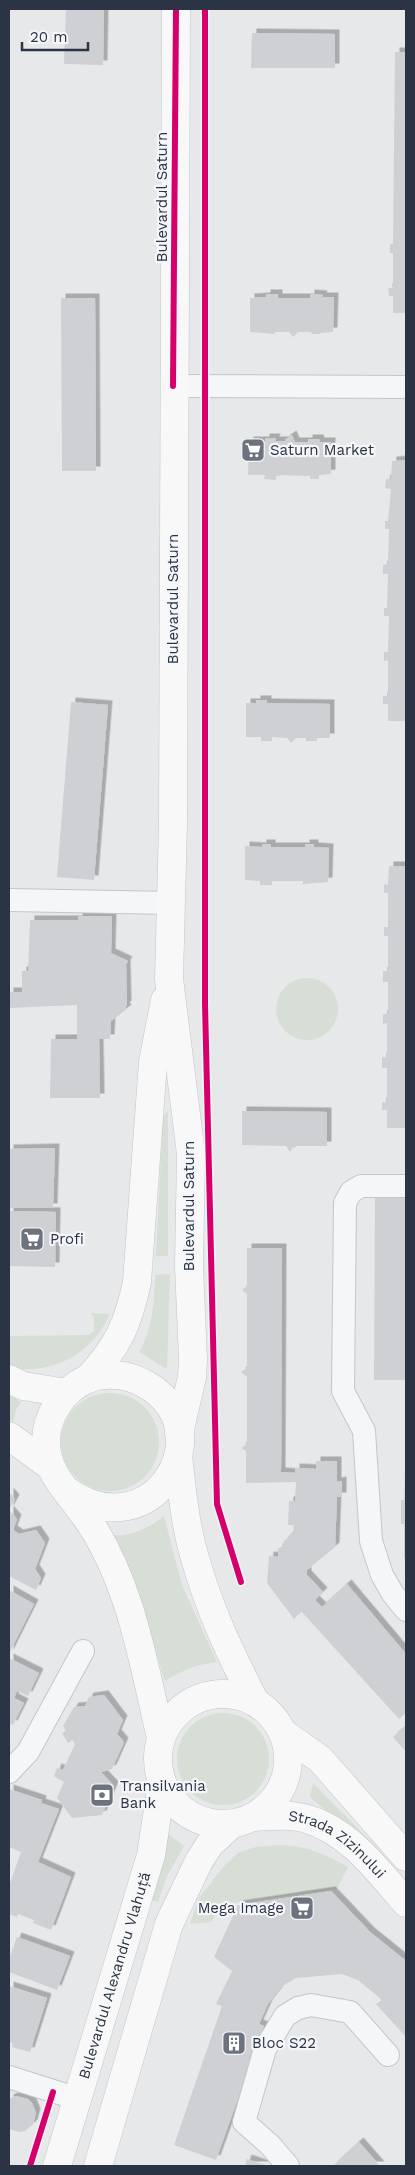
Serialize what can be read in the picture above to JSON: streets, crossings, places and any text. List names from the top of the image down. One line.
{"streets":{"main road":["Bulevardul Saturn","Strada Zizinului","Bulevardul Alexandru Vlahuță"]},"crossings":[["Strada Zizinului","Bulevardul Alexandru Vlahuță"]],"places":{"supermarket":["Saturn Market","Profi","Mega Image"],"bank":["Transilvania Bank"],"building":["Bloc S22"]},"scale_bar":"20 m"}
